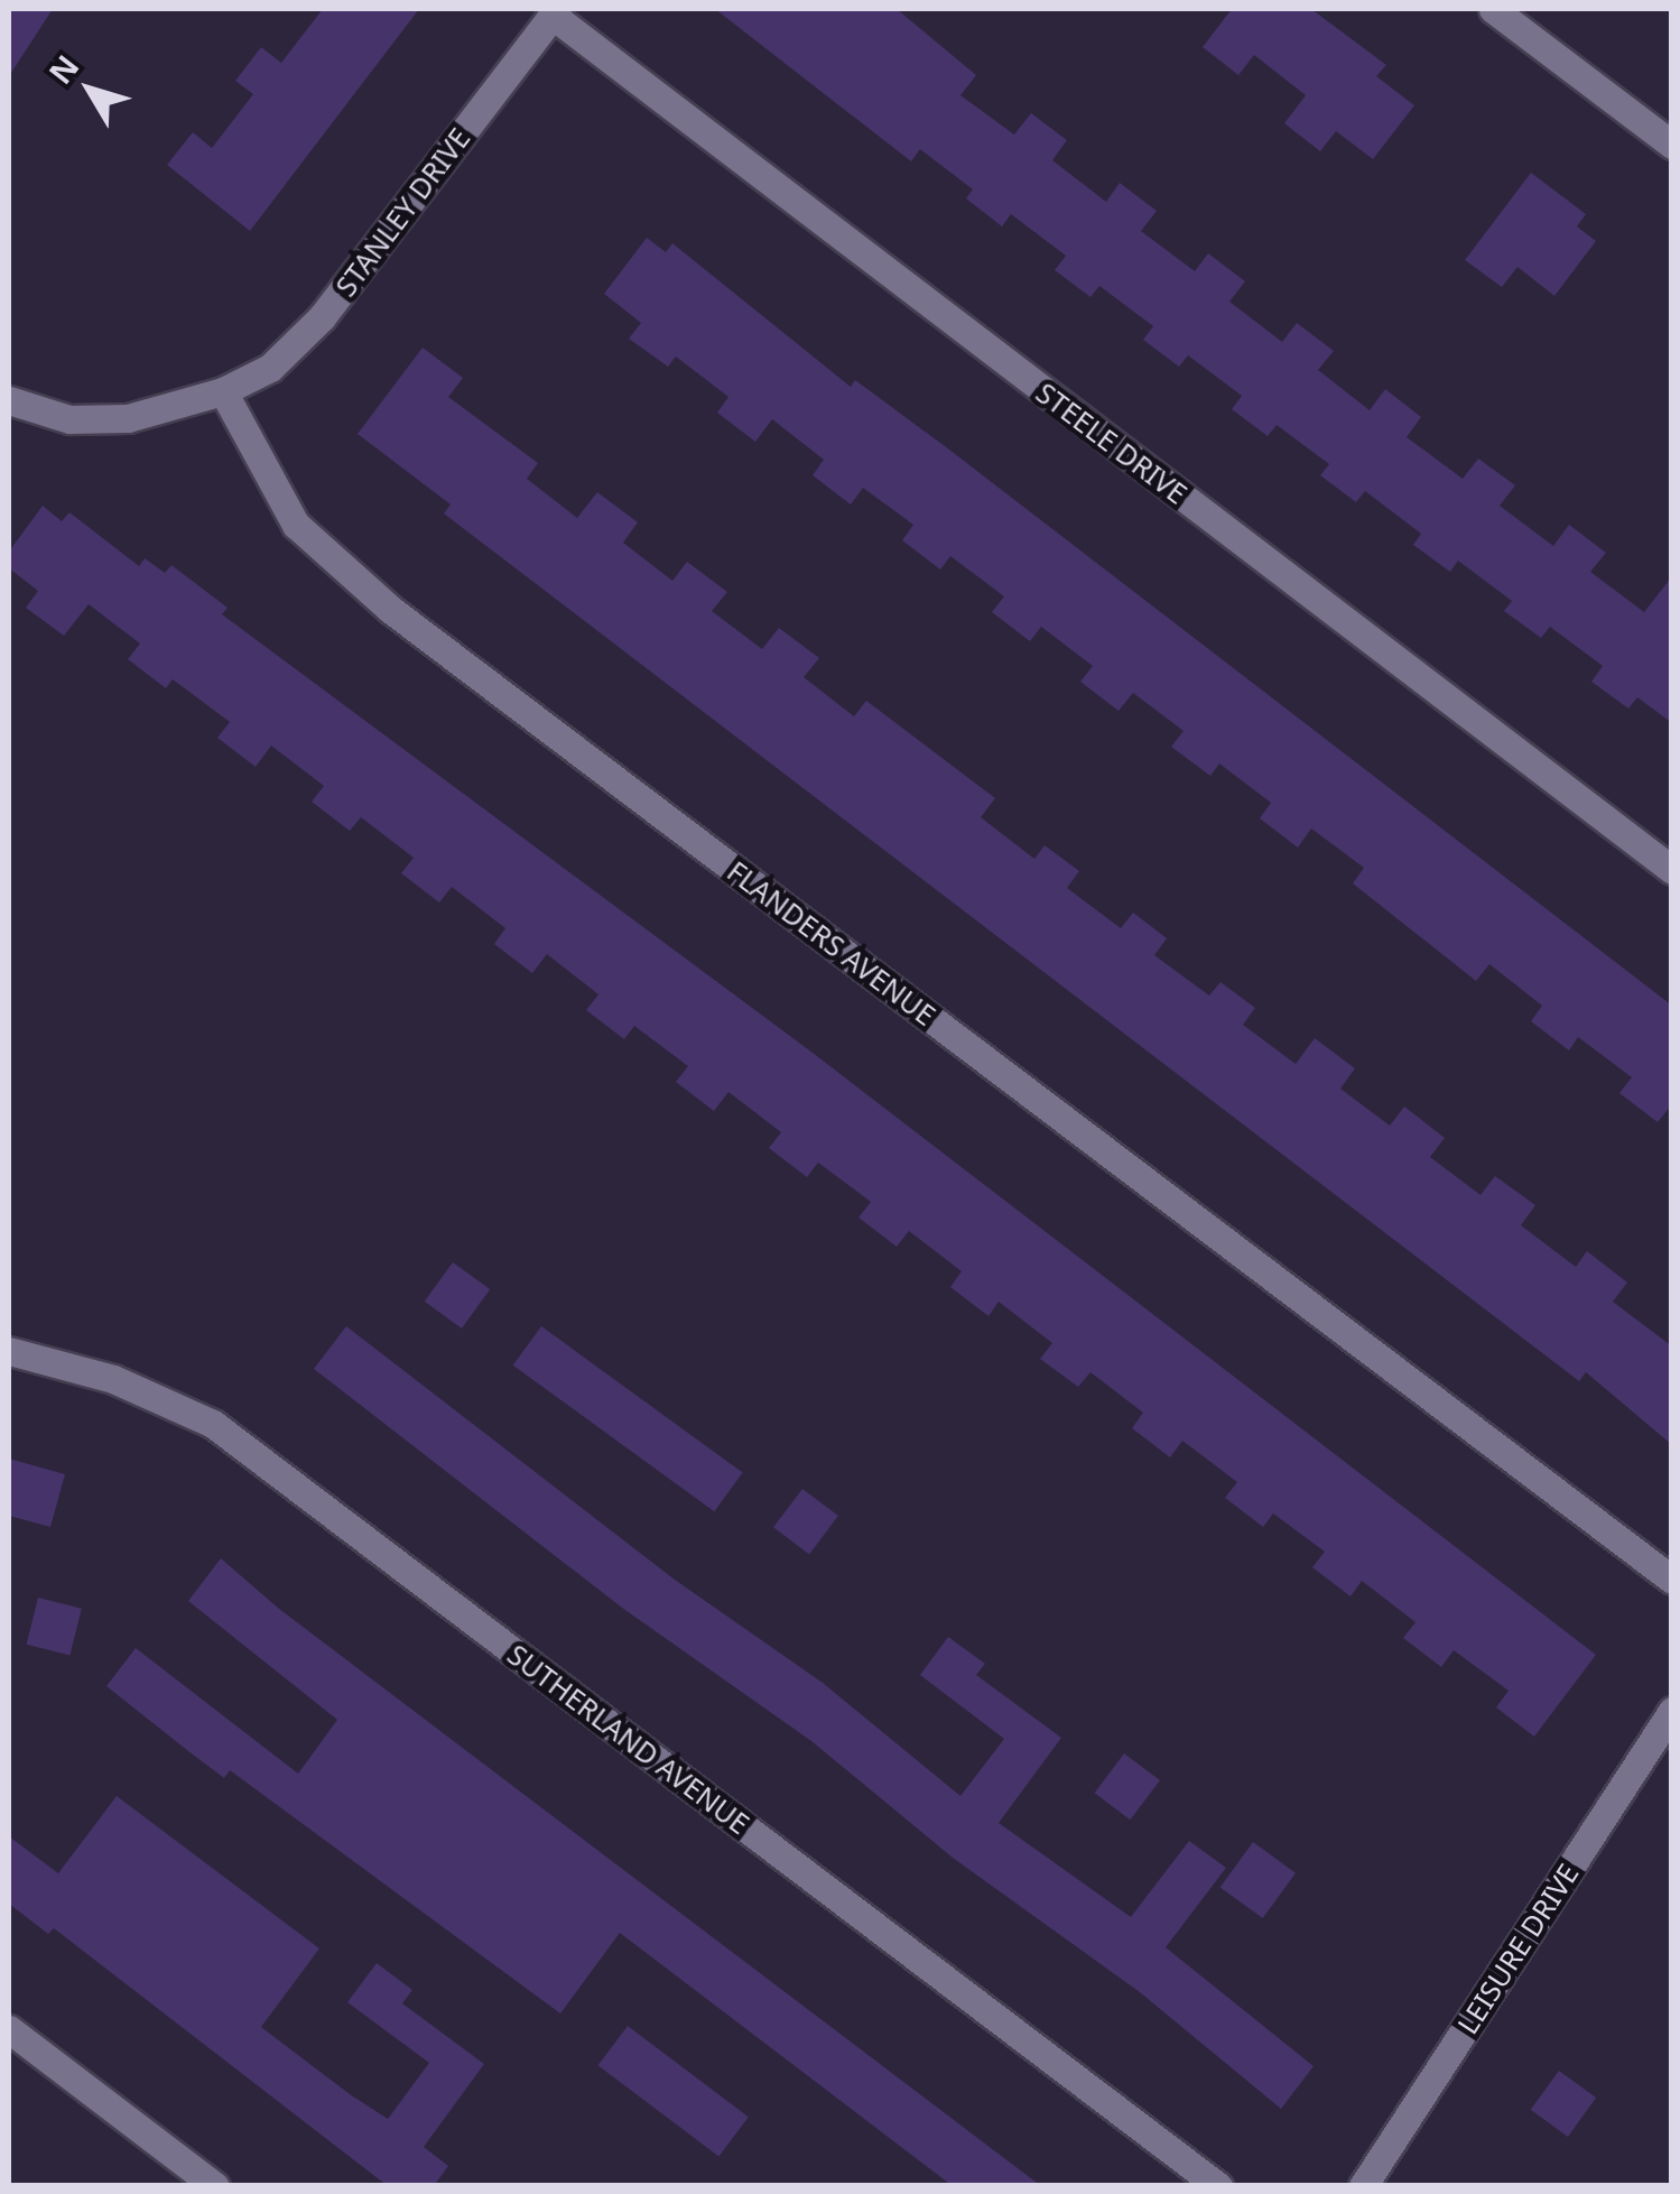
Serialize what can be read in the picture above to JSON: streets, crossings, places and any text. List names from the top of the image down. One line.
{"streets":{"street":["STANLEY DRIVE","STEELE DRIVE","FLANDERS AVENUE","SUTHERLAND AVENUE","LEISURE DRIVE"]},"crossings":[["STANLEY DRIVE","STEELE DRIVE"],["STANLEY DRIVE","FLANDERS AVENUE"]],"north":"top left"}
